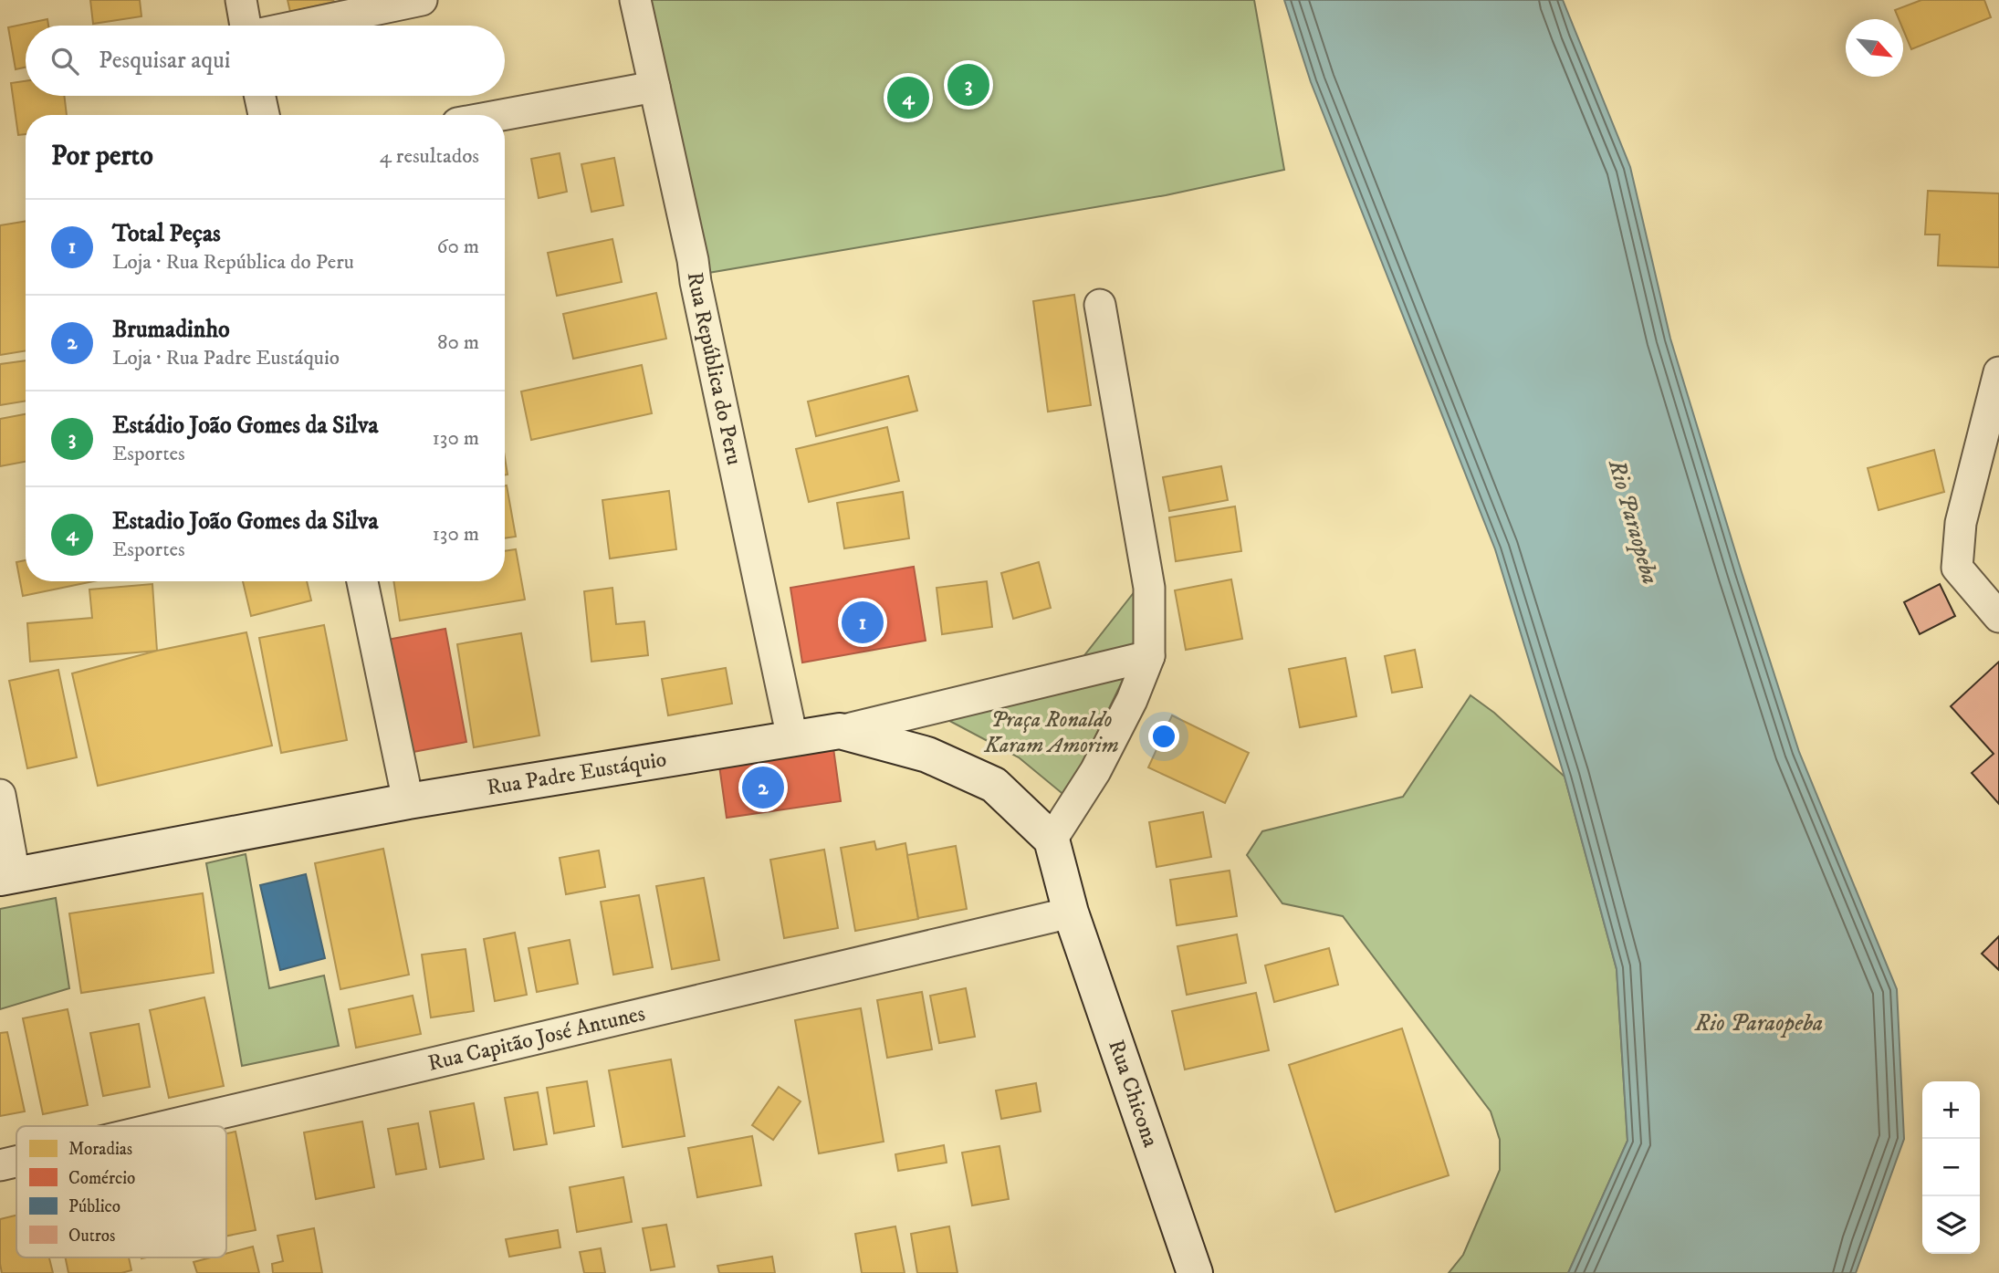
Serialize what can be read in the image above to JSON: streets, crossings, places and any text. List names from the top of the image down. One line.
{"streets":{"main road":["Rua Padre Eustáquio","Rua Chicona"],"street":["Rua República do Peru","Rua Capitão José Antunes"]},"crossings":[["Rua República do Peru","Rua Padre Eustáquio"],["Rua Capitão José Antunes","Rua Chicona"]],"water":["Rio Paraopeba"],"parks":["Praça Ronaldo Karam Amorim"],"legend":["Moradias","Comércio","Público","Outros"],"north":"bottom right","page":{"search":"Pesquisar aqui","pins":["3","4","1","2"],"heading":["Por perto","4 resultados"],"list":[{"mark":"1","name":"Total Peças","note":"Loja · Rua República do Peru","value":"60 m"},{"mark":"2","name":"Brumadinho","note":"Loja · Rua Padre Eustáquio","value":"80 m"},{"mark":"3","name":"Estádio João Gomes da Silva","note":"Esportes","value":"130 m"},{"mark":"4","name":"Estadio João Gomes da Silva","note":"Esportes","value":"130 m"}],"map_buttons":["+","−"]}}
